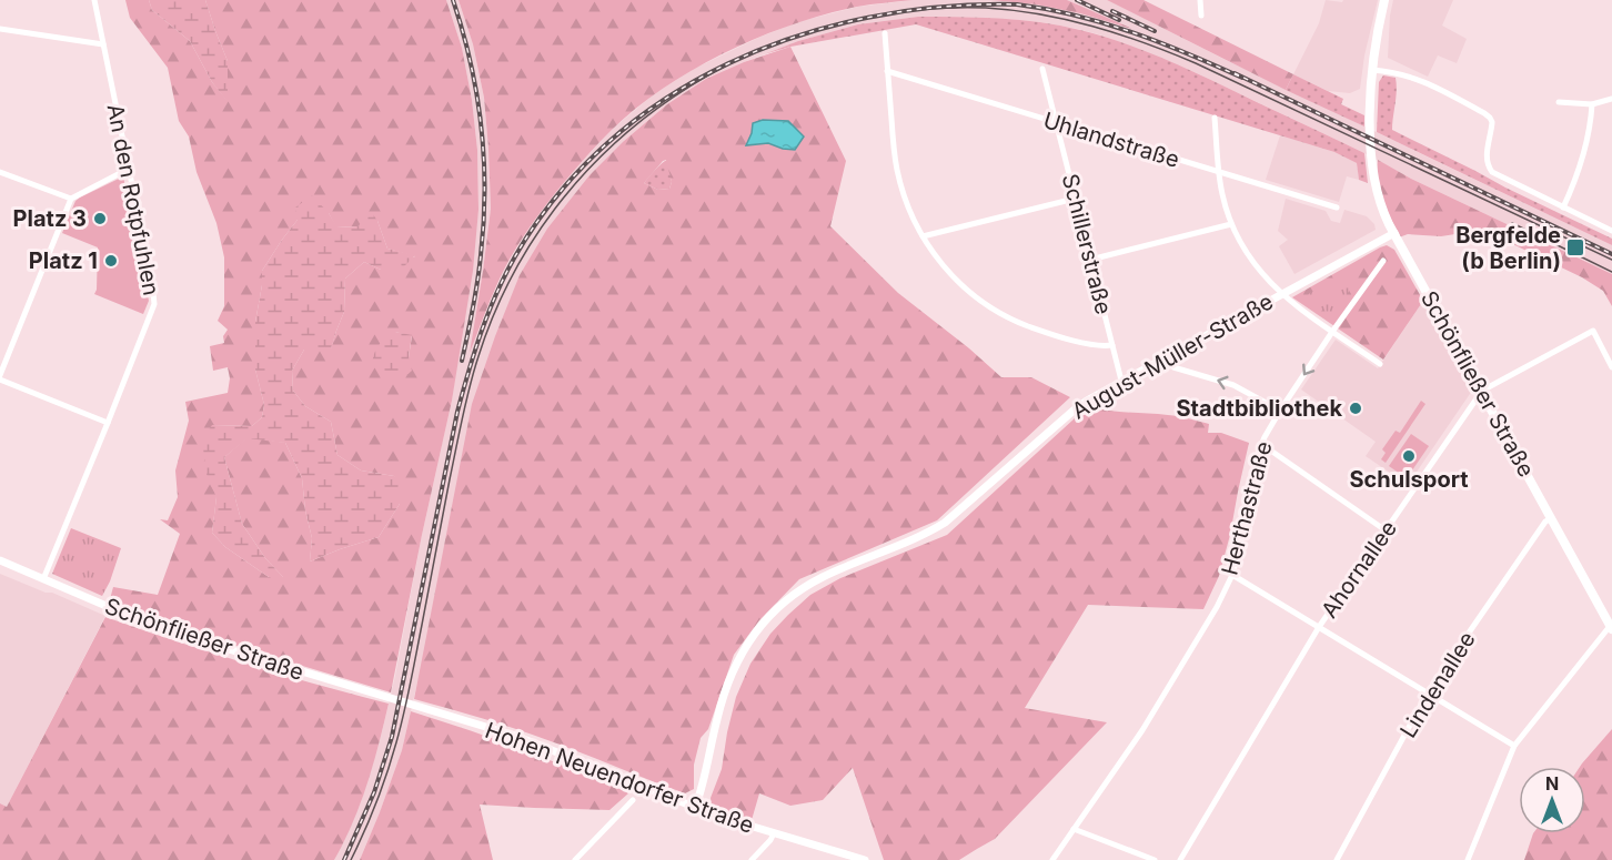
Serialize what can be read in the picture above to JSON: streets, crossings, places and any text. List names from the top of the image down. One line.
{"streets":{"main road":["August-Müller-Straße","Schönfließer Straße","Hohen Neuendorfer Straße"],"street":["Uhlandstraße","An den Rotpfuhlen","Schillerstraße","Herthastraße","Ahornallee","Lindenallee"]},"crossings":[["Uhlandstraße","Schillerstraße"],["An den Rotpfuhlen","Schönfließer Straße"],["Schillerstraße","August-Müller-Straße"],["August-Müller-Straße","Schönfließer Straße"],["August-Müller-Straße","Hohen Neuendorfer Straße"],["Schönfließer Straße","Ahornallee"],["Schönfließer Straße","Lindenallee"],["Schönfließer Straße","Hohen Neuendorfer Straße"]],"places":{"other":["Platz 3","Platz 1","Stadtbibliothek","Schulsport"],"transit":["Bergfelde (b Berlin)"]},"north":"top"}
